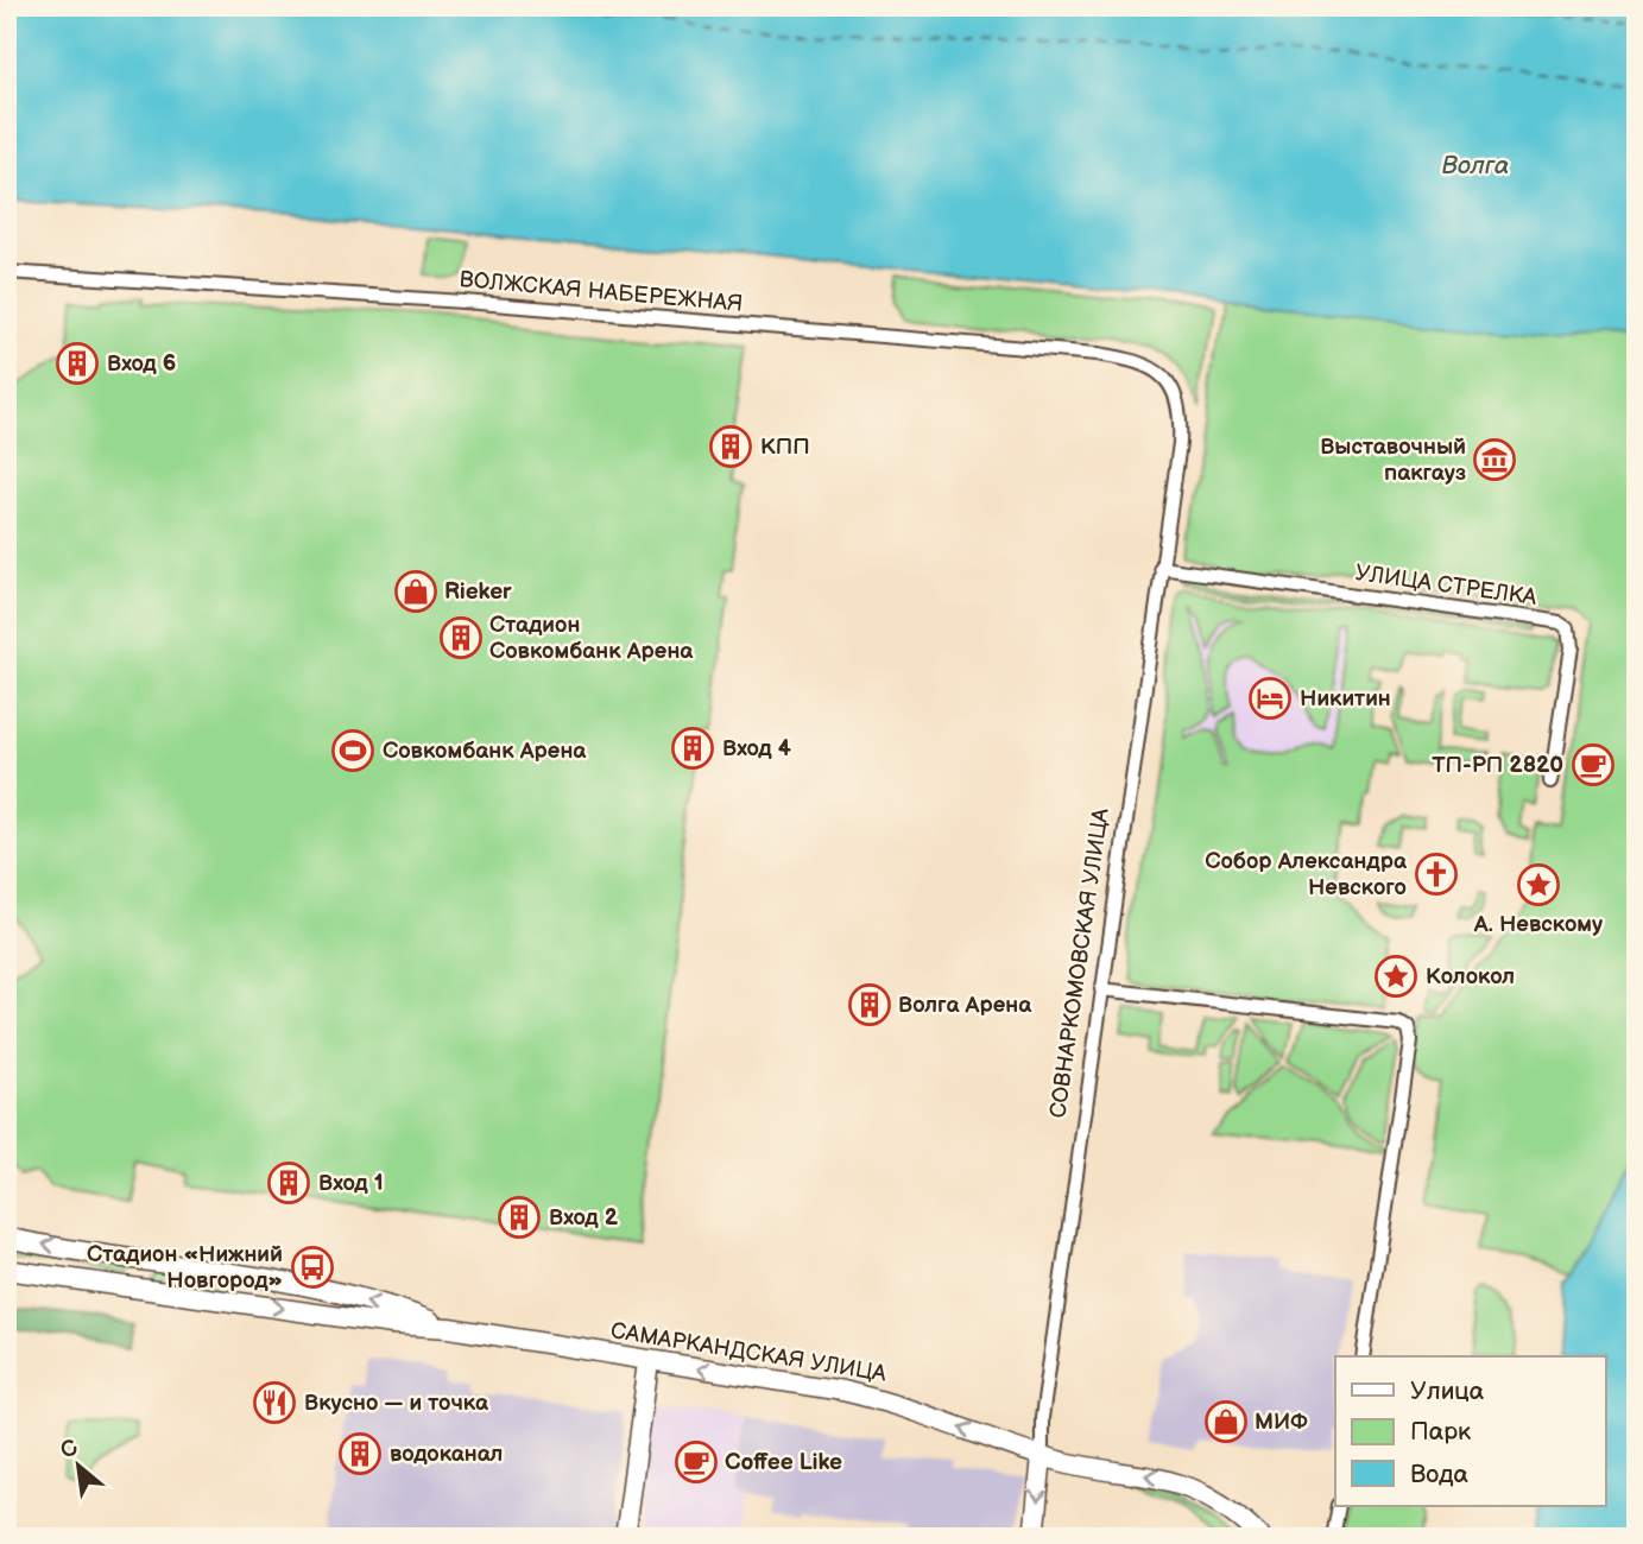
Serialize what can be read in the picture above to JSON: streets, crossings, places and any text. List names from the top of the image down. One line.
{"streets":{"main road":["СОВНАРКОМОВСКАЯ УЛИЦА","САМАРКАНДСКАЯ УЛИЦА"],"street":["ВОЛЖСКАЯ НАБЕРЕЖНАЯ","УЛИЦА СТРЕЛКА"]},"crossings":[["ВОЛЖСКАЯ НАБЕРЕЖНАЯ","СОВНАРКОМОВСКАЯ УЛИЦА"],["УЛИЦА СТРЕЛКА","СОВНАРКОМОВСКАЯ УЛИЦА"],["СОВНАРКОМОВСКАЯ УЛИЦА","САМАРКАНДСКАЯ УЛИЦА"]],"water":["Волга"],"places":{"building":["Вход 6","КПП","Стадион Совкомбанк Арена","Вход 4","Волга Арена","Вход 1","Вход 2","водоканал"],"museum":["Выставочный пакгауз"],"shop":["Rieker","МИФ"],"hotel":["Никитин"],"sports":["Совкомбанк Арена"],"cafe":["ТП-РП 2820","Coffee Like"],"church":["Собор Александра Невского"],"place":["А. Невскому","Колокол"],"bus stop":["Стадион «Нижний Новгород»"],"restaurant":["Вкусно — и точка"]},"legend":["Улица","Парк","Вода"],"north":"top left"}
